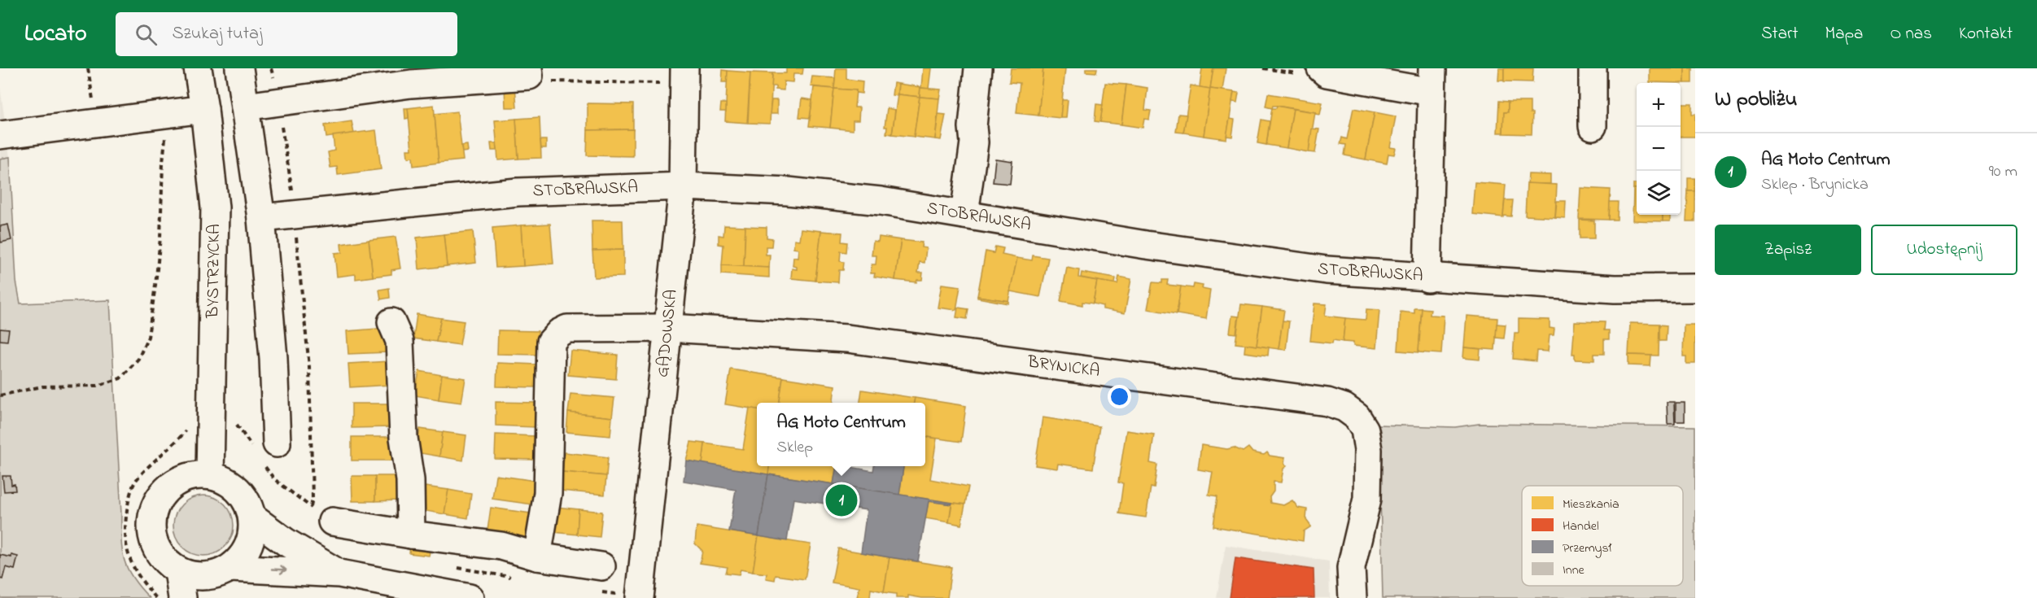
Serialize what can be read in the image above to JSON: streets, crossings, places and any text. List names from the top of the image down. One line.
{"streets":{"street":["STOBRAWSKA","BYSTRZYCKA","GĄDOWSKA","BRYNICKA"]},"crossings":[["STOBRAWSKA","GĄDOWSKA"],["GĄDOWSKA","BRYNICKA"]],"legend":["Mieszkania","Handel","Przemysł","Inne"],"page":{"header":"Locato","search":"Szukaj tutaj","nav":["Start","Mapa","O nas","Kontakt"],"heading":"W pobliżu","map_buttons":["+","−"],"list":[{"mark":"1","name":"AG Moto Centrum","note":"Sklep · Brynicka","value":"90 m"}],"buttons":["Zapisz","Udostępnij"],"popup":["AG Moto Centrum","Sklep"],"pins":"1"}}
